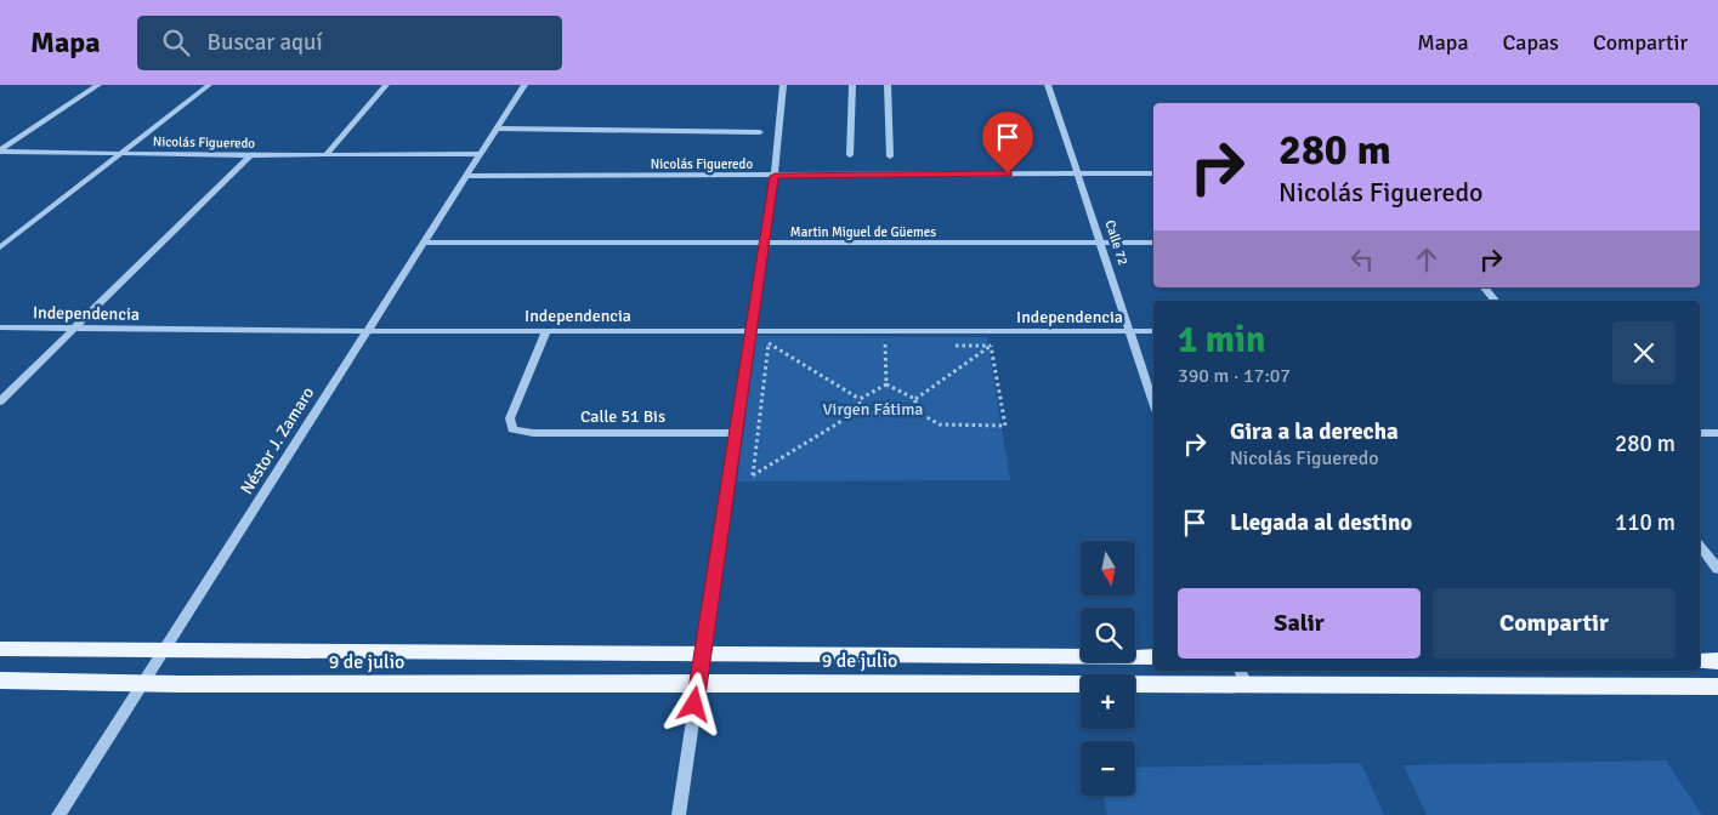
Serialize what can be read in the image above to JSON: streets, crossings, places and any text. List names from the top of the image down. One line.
{"streets":{"main road":["9 de julio"],"street":["Nicolás Figueredo","Martin Miguel de Güemes","Calle 72","Independencia","Calle 51 Bis","Néstor J. Zamaro"]},"crossings":[["Nicolás Figueredo","Calle 72"],["Nicolás Figueredo","Néstor J. Zamaro"],["Martin Miguel de Güemes","Calle 72"],["Martin Miguel de Güemes","Néstor J. Zamaro"],["Calle 72","Independencia"],["Independencia","Calle 51 Bis"],["Independencia","Néstor J. Zamaro"],["Néstor J. Zamaro","9 de julio"]],"parks":["Virgen Fátima"],"north":"bottom","page":{"header":"Mapa","search":"Buscar aquí","nav":["Mapa","Capas","Compartir"],"turn":["280 m","Nicolás Figueredo"],"heading":["1 min","390 m · 17:07"],"list":[{"name":"Gira a la derecha","note":"Nicolás Figueredo","value":"280 m"},{"name":"Llegada al destino","value":"110 m"}],"map_buttons":["+","−"],"buttons":["Salir","Compartir"]}}
